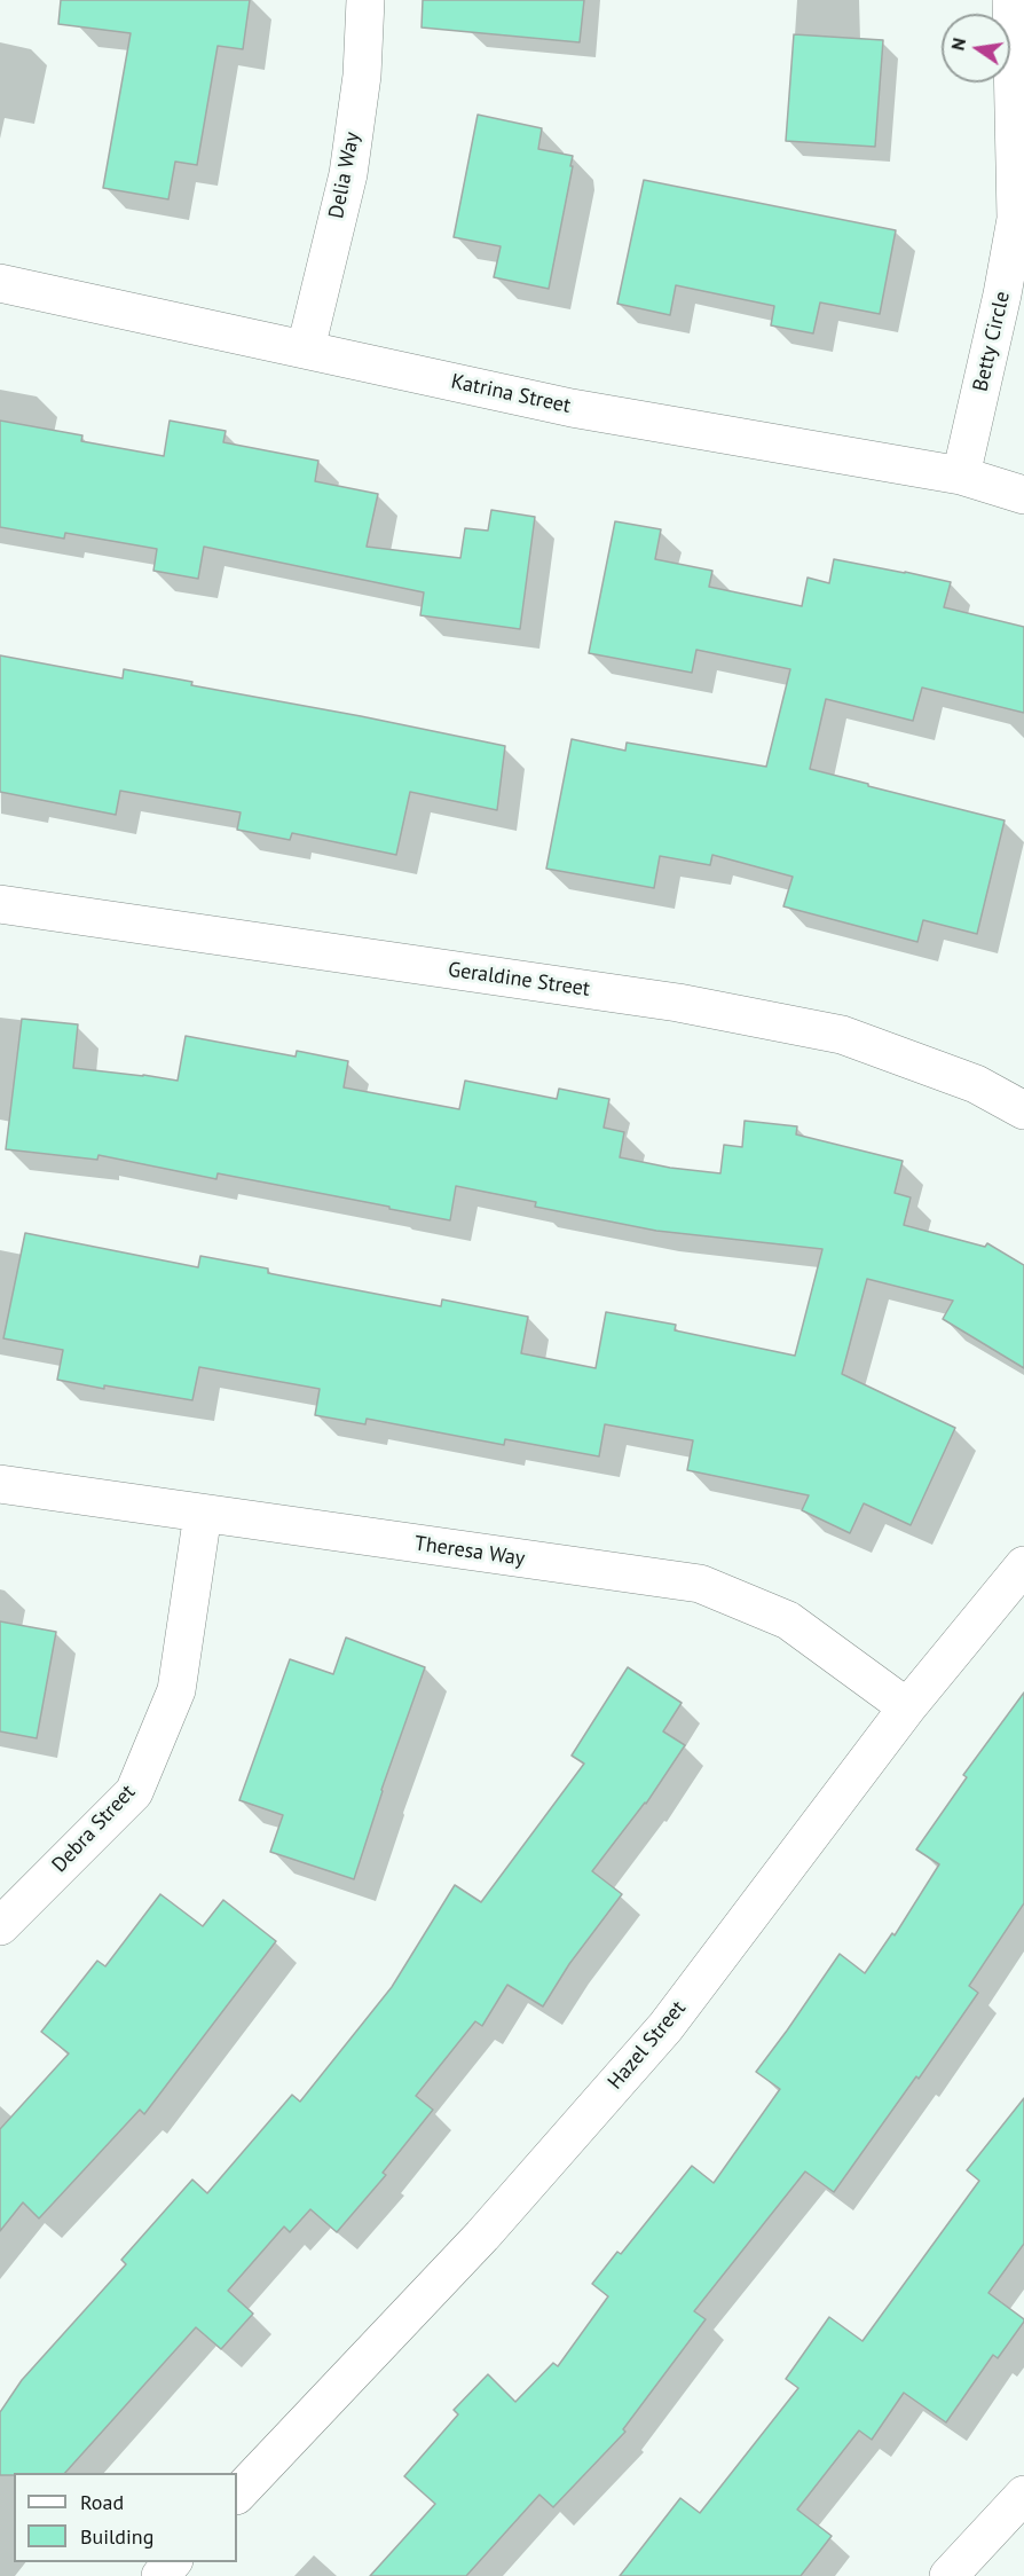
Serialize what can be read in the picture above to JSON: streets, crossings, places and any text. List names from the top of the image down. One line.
{"streets":{"street":["Delia Way","Betty Circle","Katrina Street","Geraldine Street","Theresa Way","Debra Street","Hazel Street"]},"crossings":[["Delia Way","Katrina Street"],["Betty Circle","Katrina Street"],["Theresa Way","Debra Street"],["Theresa Way","Hazel Street"]],"legend":["Road","Building"],"north":"left"}
